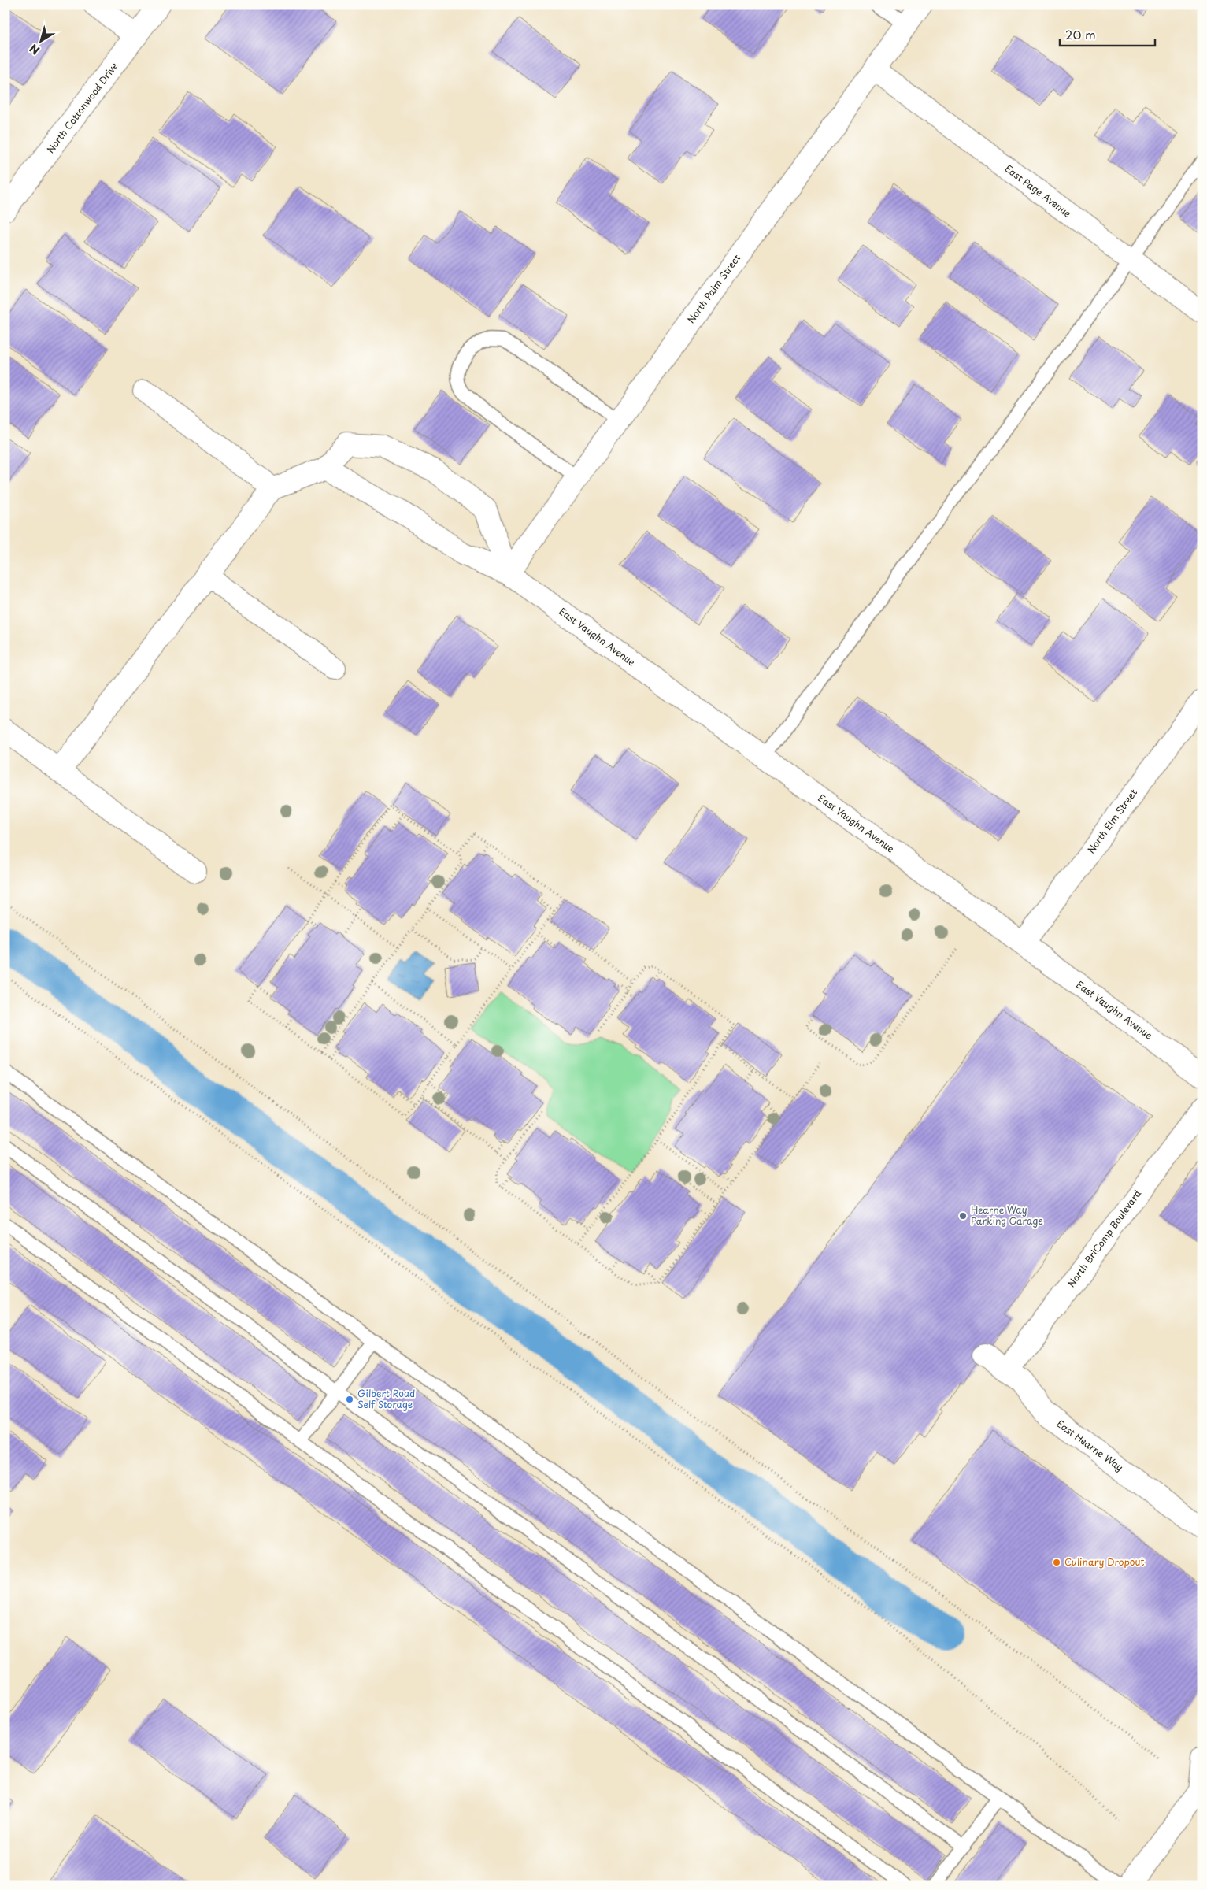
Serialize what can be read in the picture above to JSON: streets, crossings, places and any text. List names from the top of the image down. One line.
{"streets":{"street":["North Cottonwood Drive","East Page Avenue","North Palm Street","East Vaughn Avenue","North Elm Street","North BriComp Boulevard","East Hearne Way"]},"crossings":[["East Page Avenue","North Palm Street"],["North Palm Street","East Vaughn Avenue"],["East Vaughn Avenue","North Elm Street"],["North BriComp Boulevard","East Hearne Way"]],"places":["Hearne Way Parking Garage","Gilbert Road Self Storage","Culinary Dropout"],"scale_bar":"20 m","north":"bottom left"}
